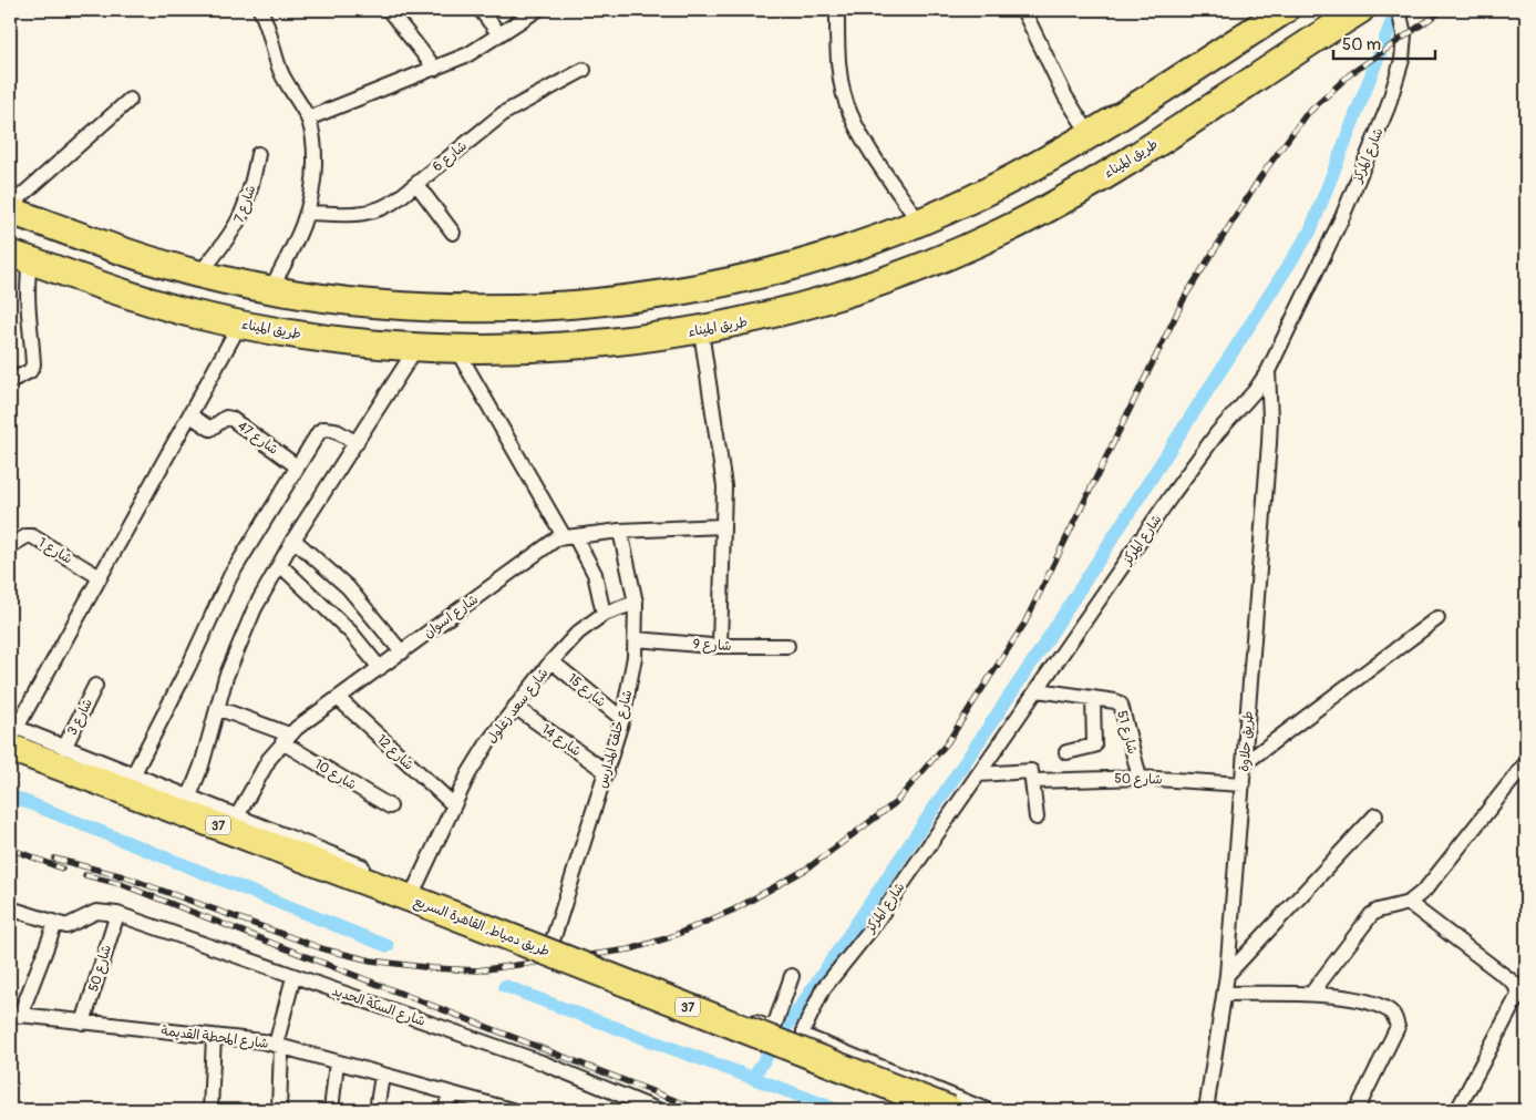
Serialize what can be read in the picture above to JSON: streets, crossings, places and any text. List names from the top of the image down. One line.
{"streets":{"highway":["طريق الميناء","37","طريق دمياط, القاهرة السريع"],"street":["شارع المركز","شارع 6","شارع 7","شارع 47","شارع 1","شارع اسوان","شارع 9","شارع 15","شارع سعد زغلول","شارع 3","شارع 51","شارع خلف المدارس","شارع 14","طريق حلاوة","شارع 12","شارع 10","شارع 50","شارع السكة الحديد","شارع المحطة القديمة"]},"crossings":[["شارع المركز","شارع 51"],["شارع المركز","طريق حلاوة"],["شارع اسوان","شارع خلف المدارس"],["شارع اسوان","شارع 12"],["شارع اسوان","شارع 10"],["شارع 9","شارع خلف المدارس"],["شارع 15","شارع سعد زغلول"],["شارع 15","شارع خلف المدارس"],["شارع سعد زغلول","شارع خلف المدارس"],["شارع سعد زغلول","شارع 14"],["شارع سعد زغلول","شارع 12"],["شارع سعد زغلول","طريق دمياط, القاهرة السريع"],["شارع 51","شارع 50"],["شارع خلف المدارس","شارع 14"],["طريق حلاوة","شارع 50"],["شارع 50","شارع السكة الحديد"],["شارع 50","شارع المحطة القديمة"]],"scale_bar":"50 m"}
